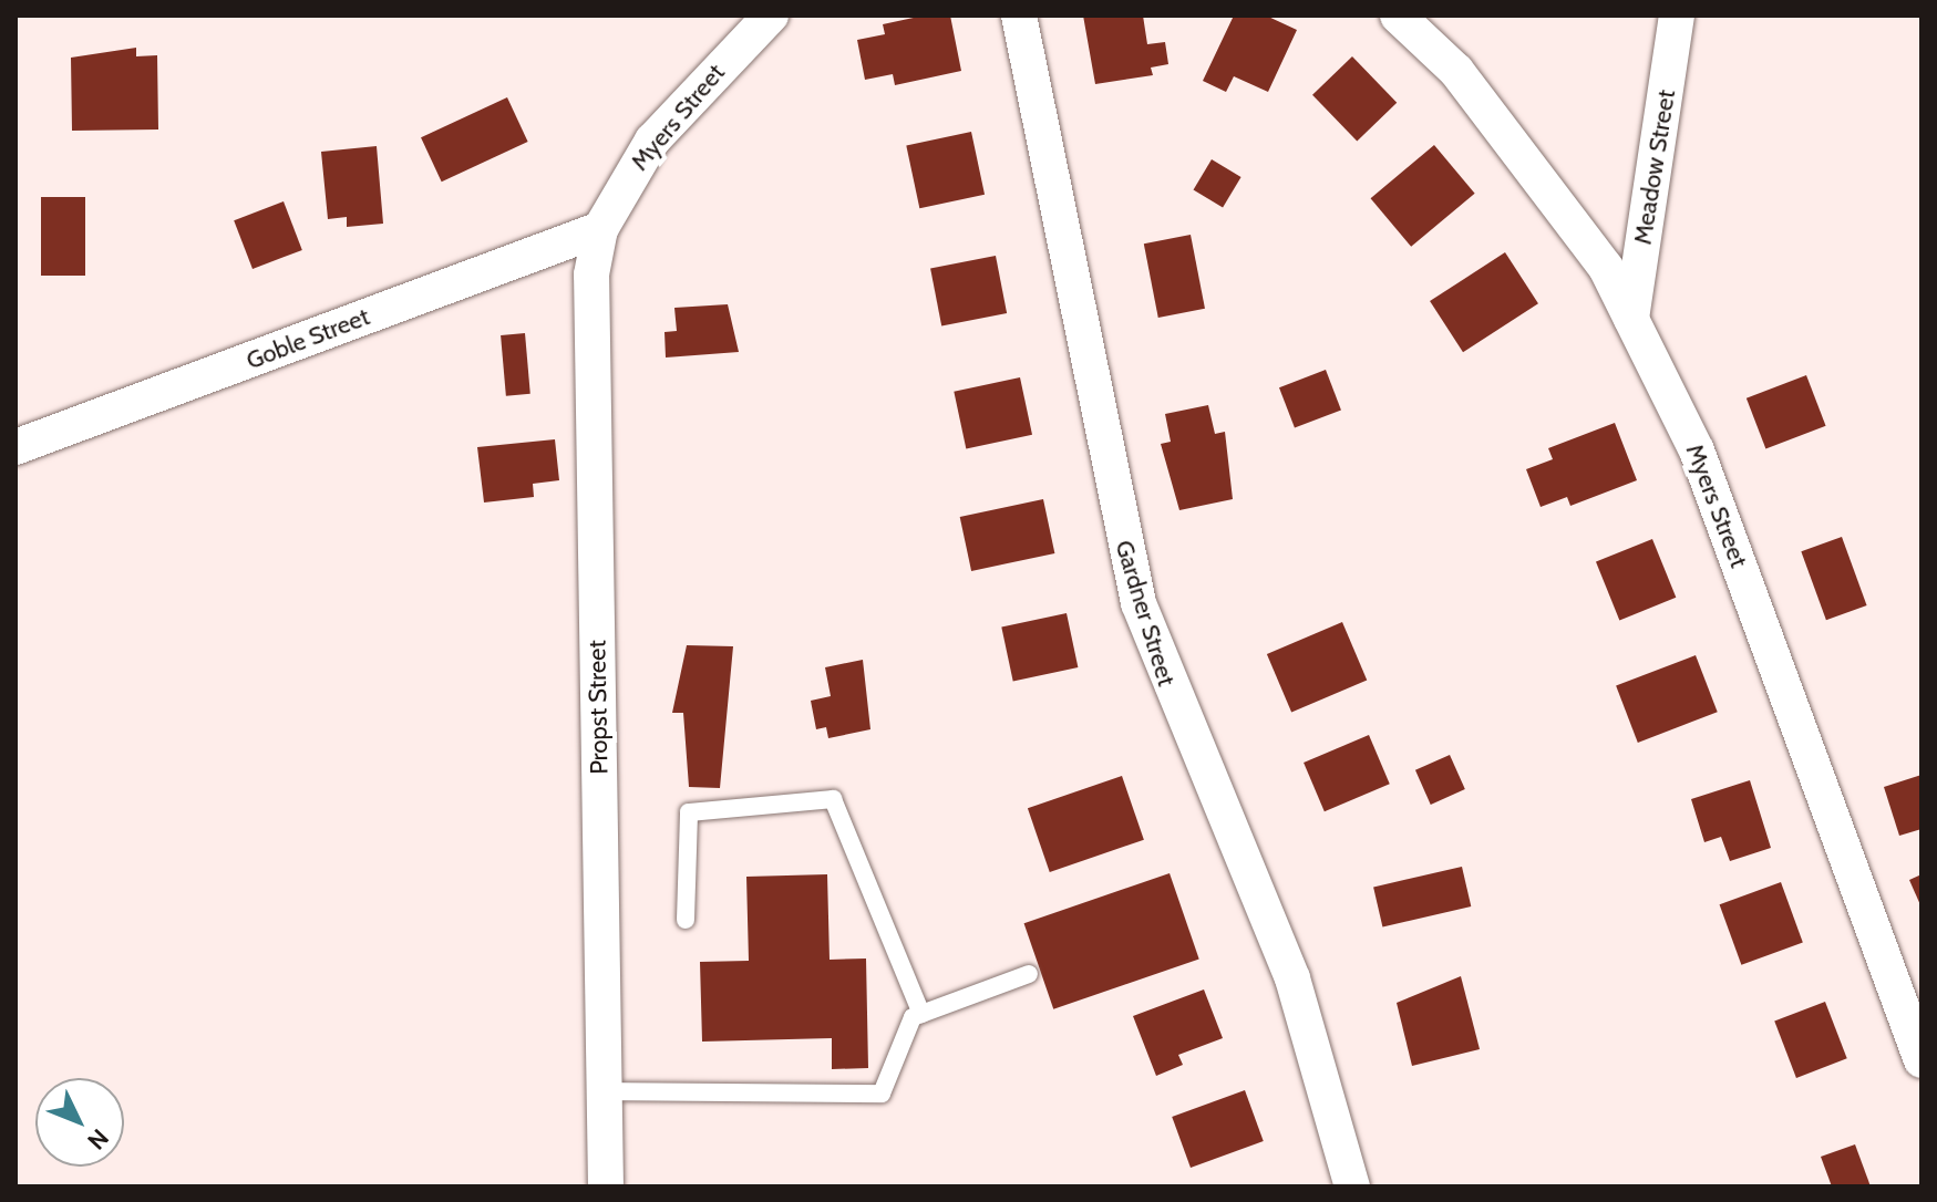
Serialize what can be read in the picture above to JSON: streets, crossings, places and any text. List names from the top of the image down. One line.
{"streets":{"street":["Myers Street","Meadow Street","Goble Street","Gardner Street","Propst Street"]},"crossings":[["Myers Street","Meadow Street"],["Myers Street","Goble Street"],["Myers Street","Propst Street"],["Goble Street","Propst Street"]],"north":"bottom right"}
